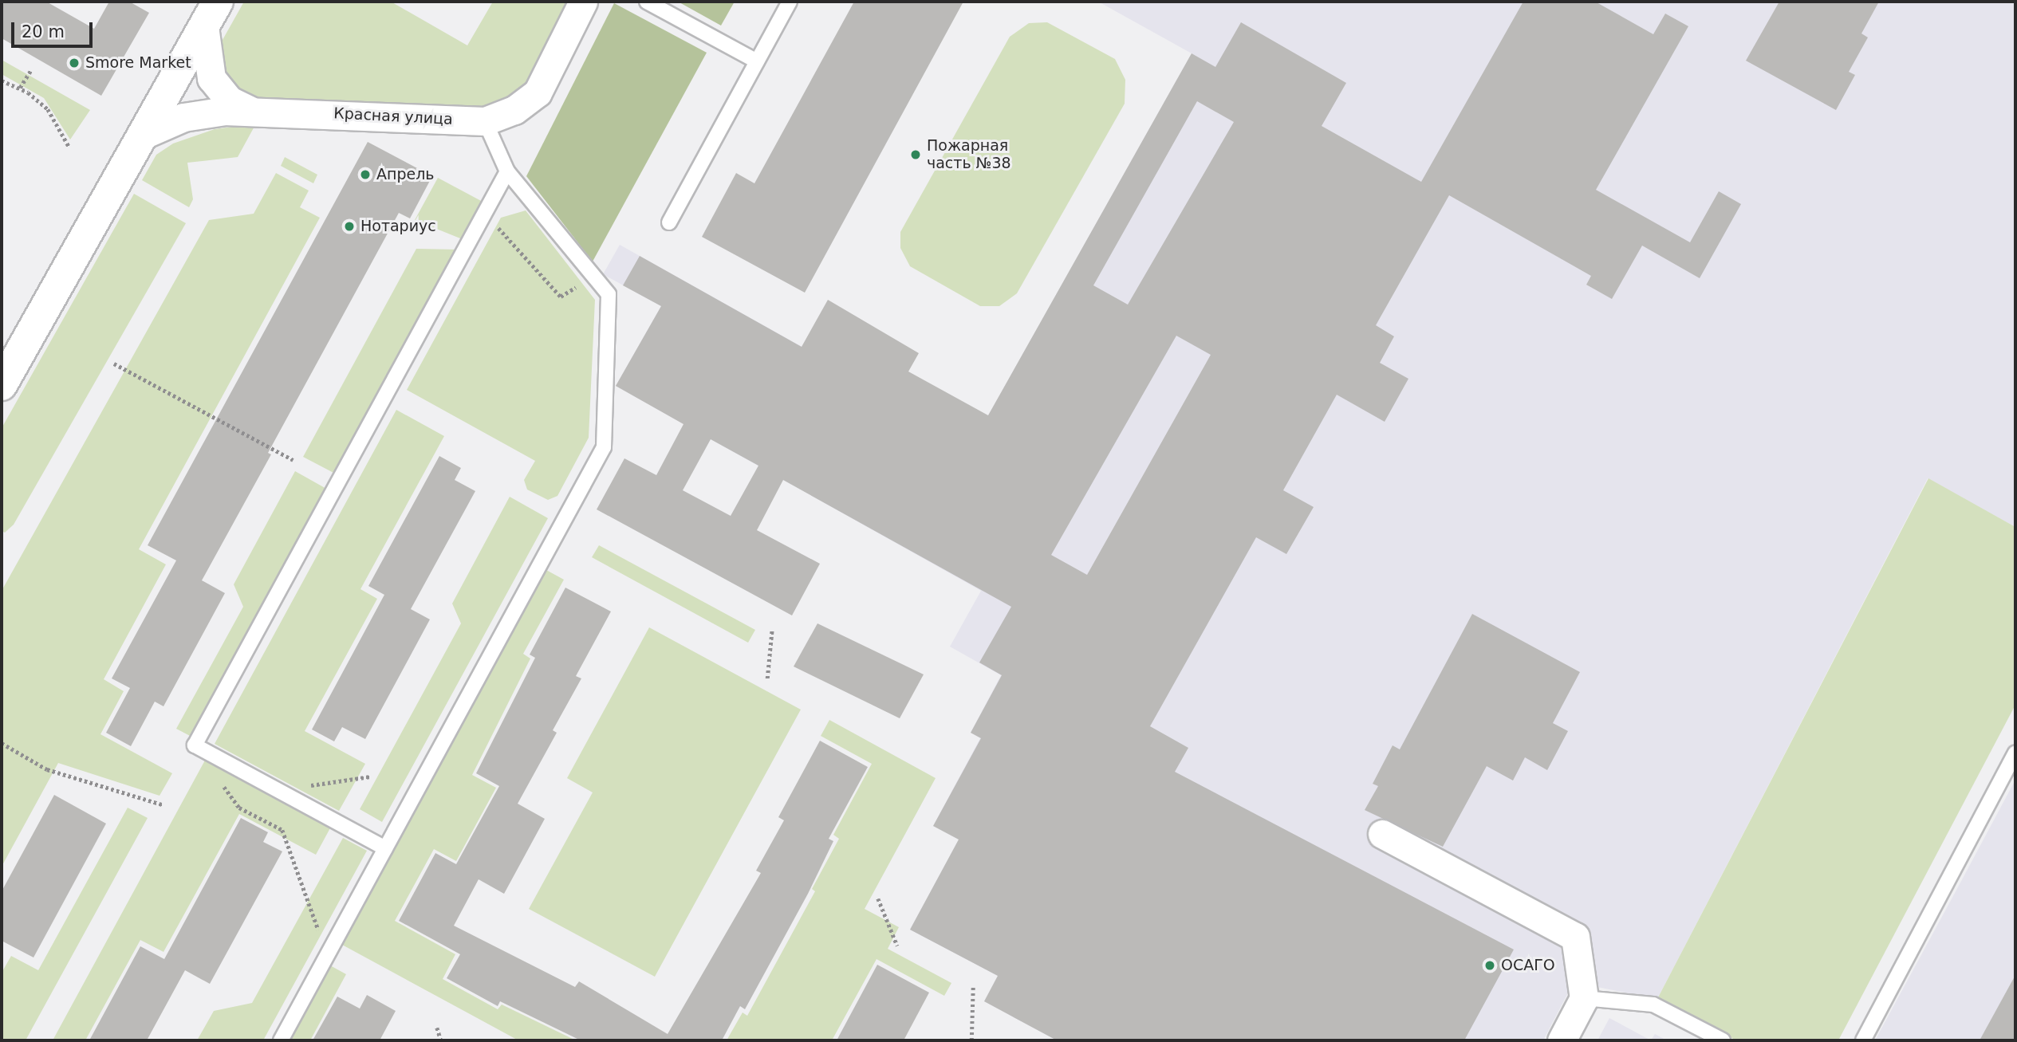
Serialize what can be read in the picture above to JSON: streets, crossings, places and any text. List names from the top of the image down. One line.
{"streets":{"street":["Красная улица"]},"places":["Smore Market","Пожарная часть №38","Апрель","Нотариус","ОСАГО"],"scale_bar":"20 m"}
